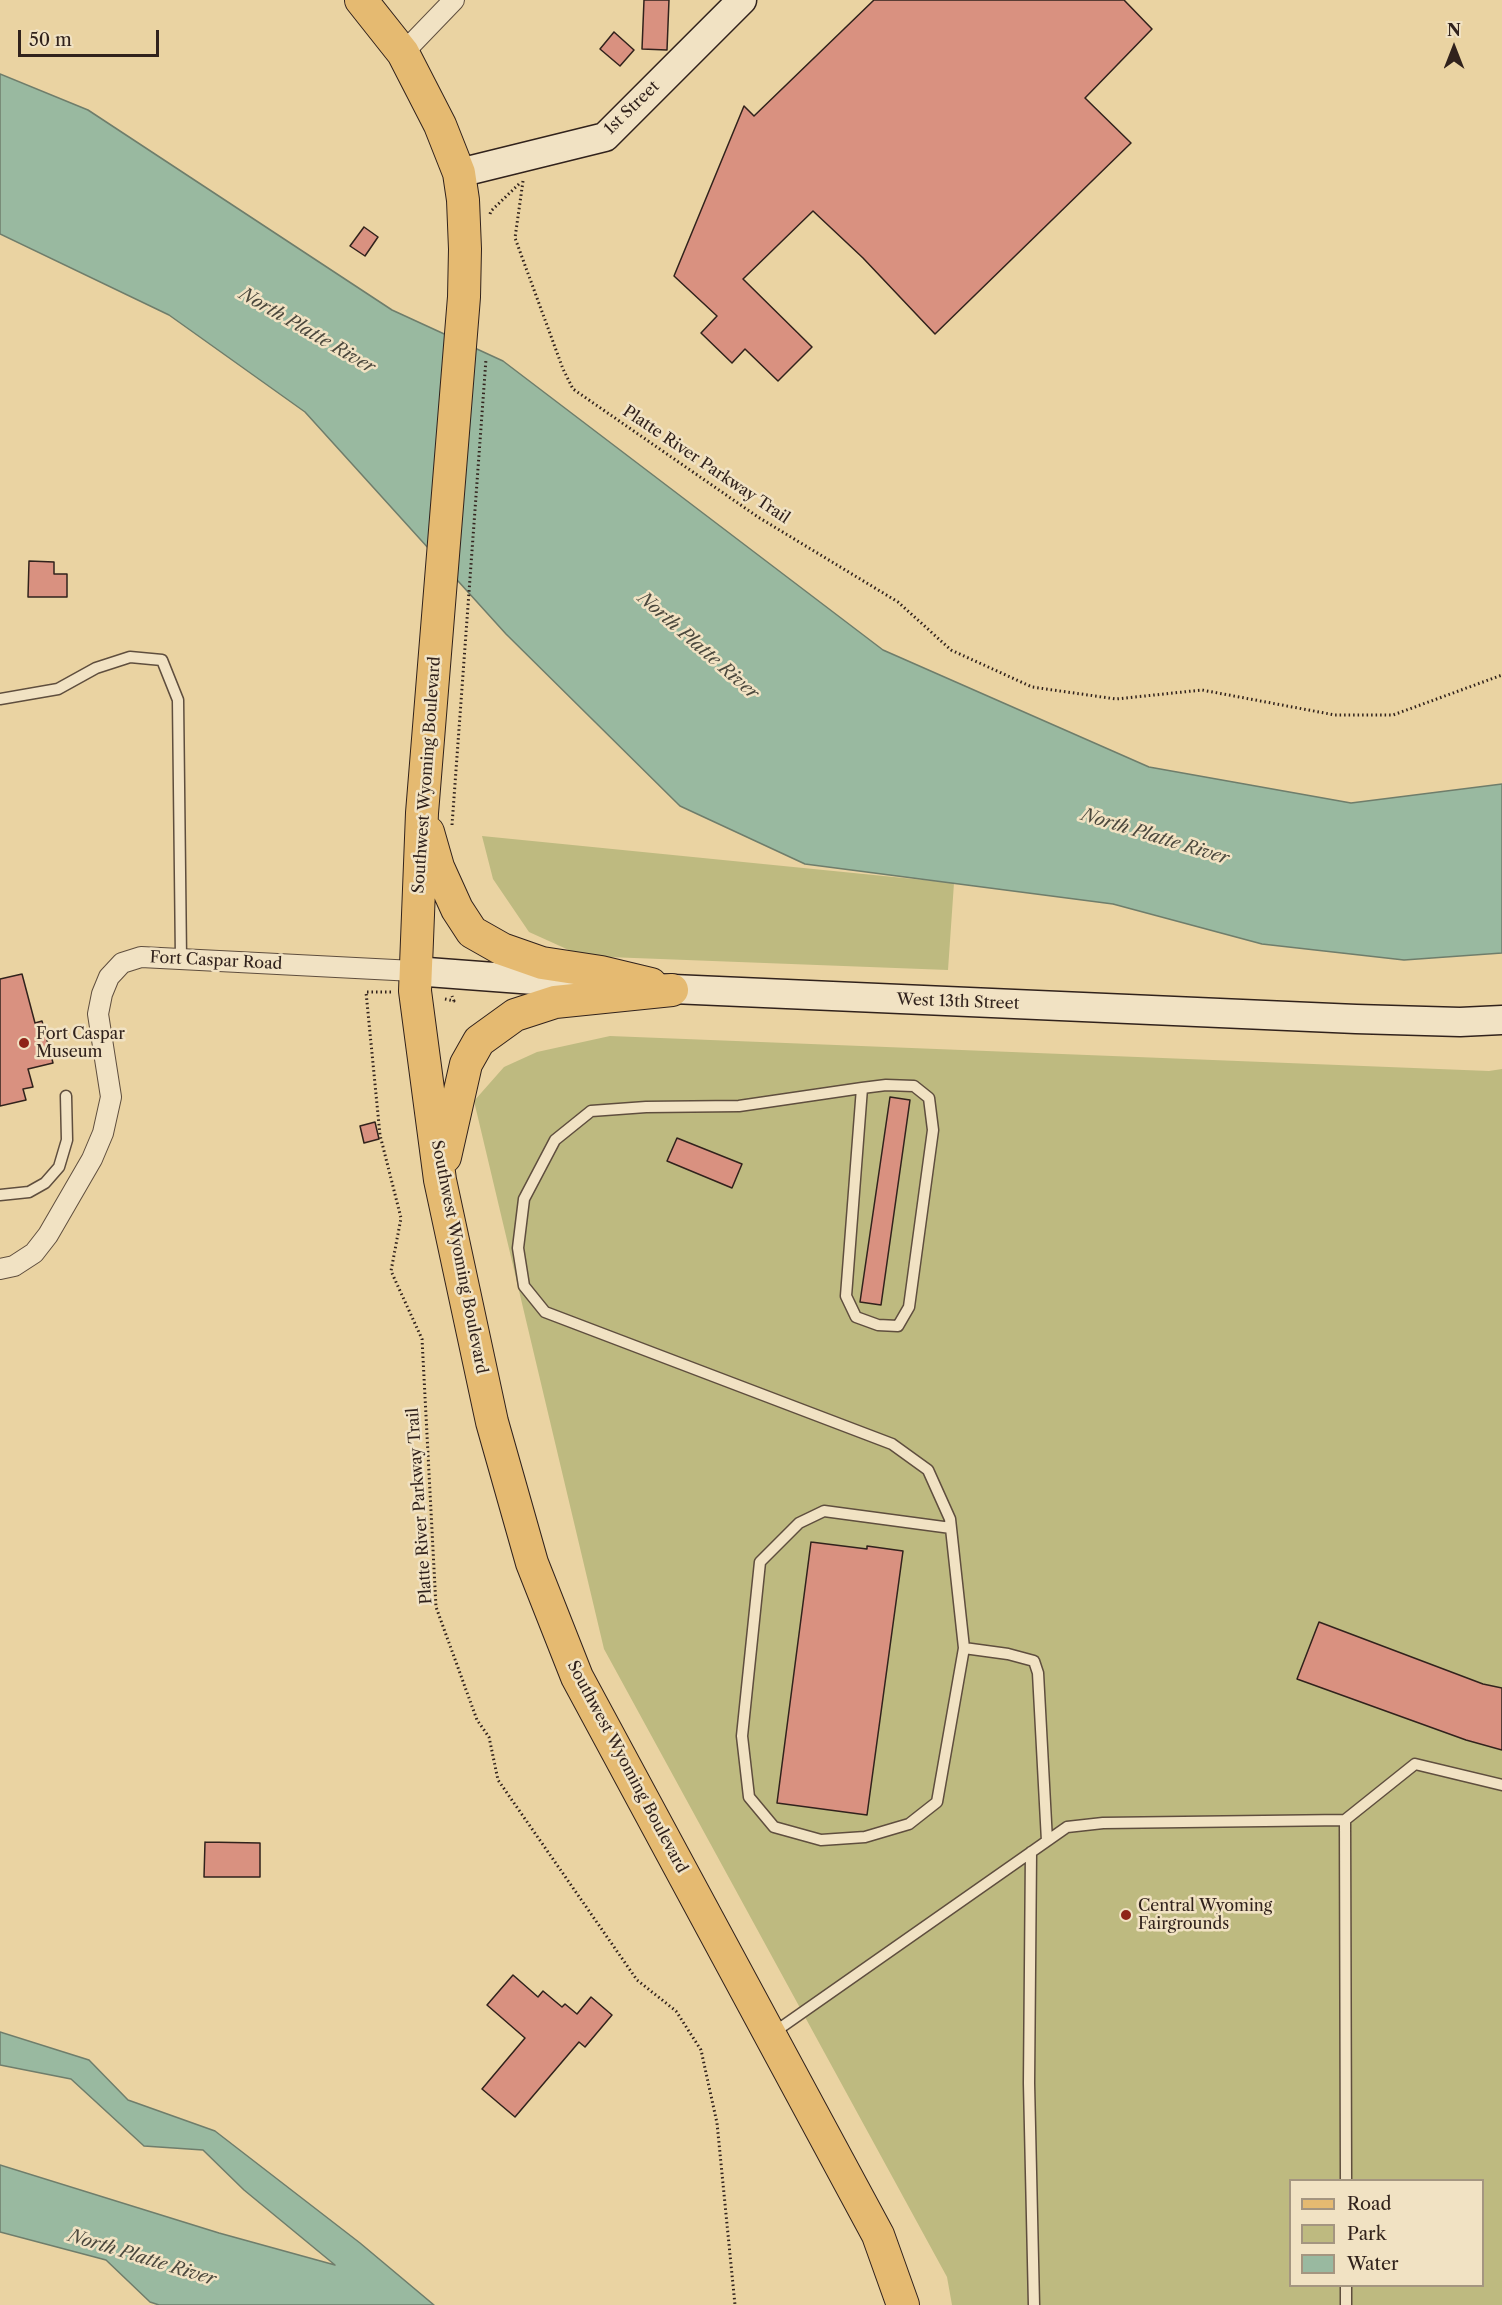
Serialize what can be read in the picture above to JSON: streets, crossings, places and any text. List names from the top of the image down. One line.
{"streets":{"main road":["1st Street","Southwest Wyoming Boulevard","West 13th Street"],"street":["Fort Caspar Road"],"path":["Platte River Parkway Trail"]},"crossings":[["1st Street","Southwest Wyoming Boulevard"],["Southwest Wyoming Boulevard","Fort Caspar Road"],["Southwest Wyoming Boulevard","West 13th Street"],["Fort Caspar Road","West 13th Street"]],"water":["North Platte River"],"places":["Fort Caspar Museum","Central Wyoming Fairgrounds"],"legend":["Road","Park","Water"],"scale_bar":"50 m","north":"top"}
